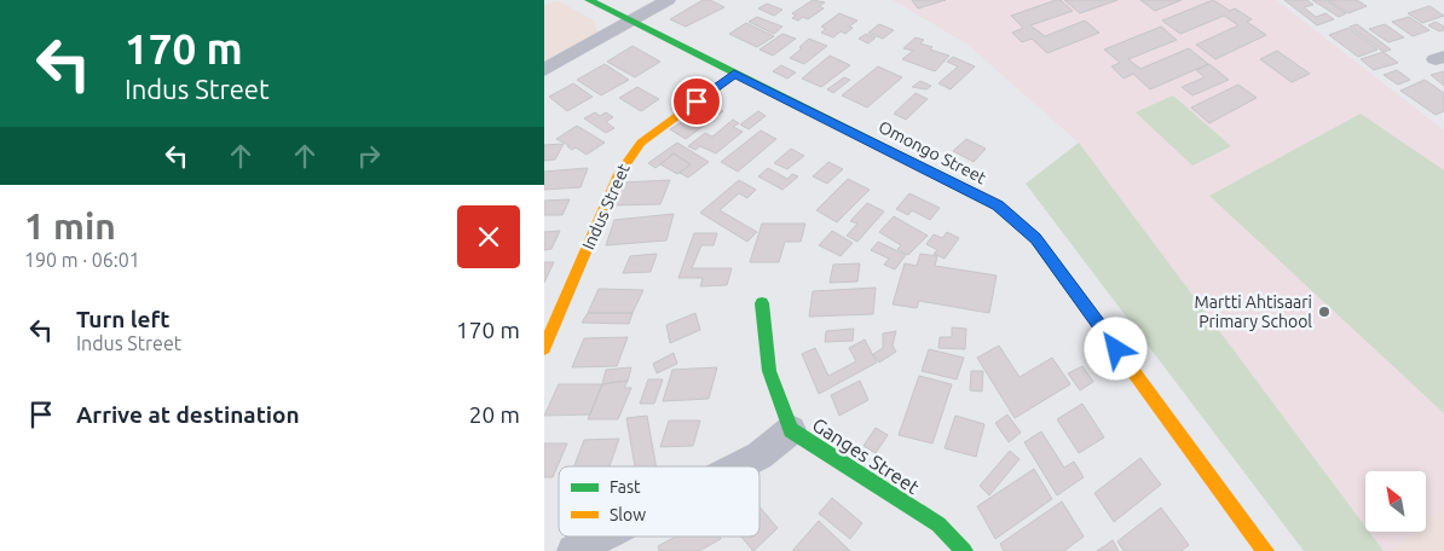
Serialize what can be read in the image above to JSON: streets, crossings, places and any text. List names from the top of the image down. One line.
{"streets":{"street":["Omongo Street","Indus Street","Ganges Street"]},"crossings":[["Omongo Street","Indus Street"]],"places":["Martti Ahtisaari Primary School"],"legend":["Fast","Slow"],"north":"top left","page":{"turn":["170 m","Indus Street"],"heading":["1 min","190 m · 06:01"],"list":[{"name":"Turn left","note":"Indus Street","value":"170 m"},{"name":"Arrive at destination","value":"20 m"}]}}
